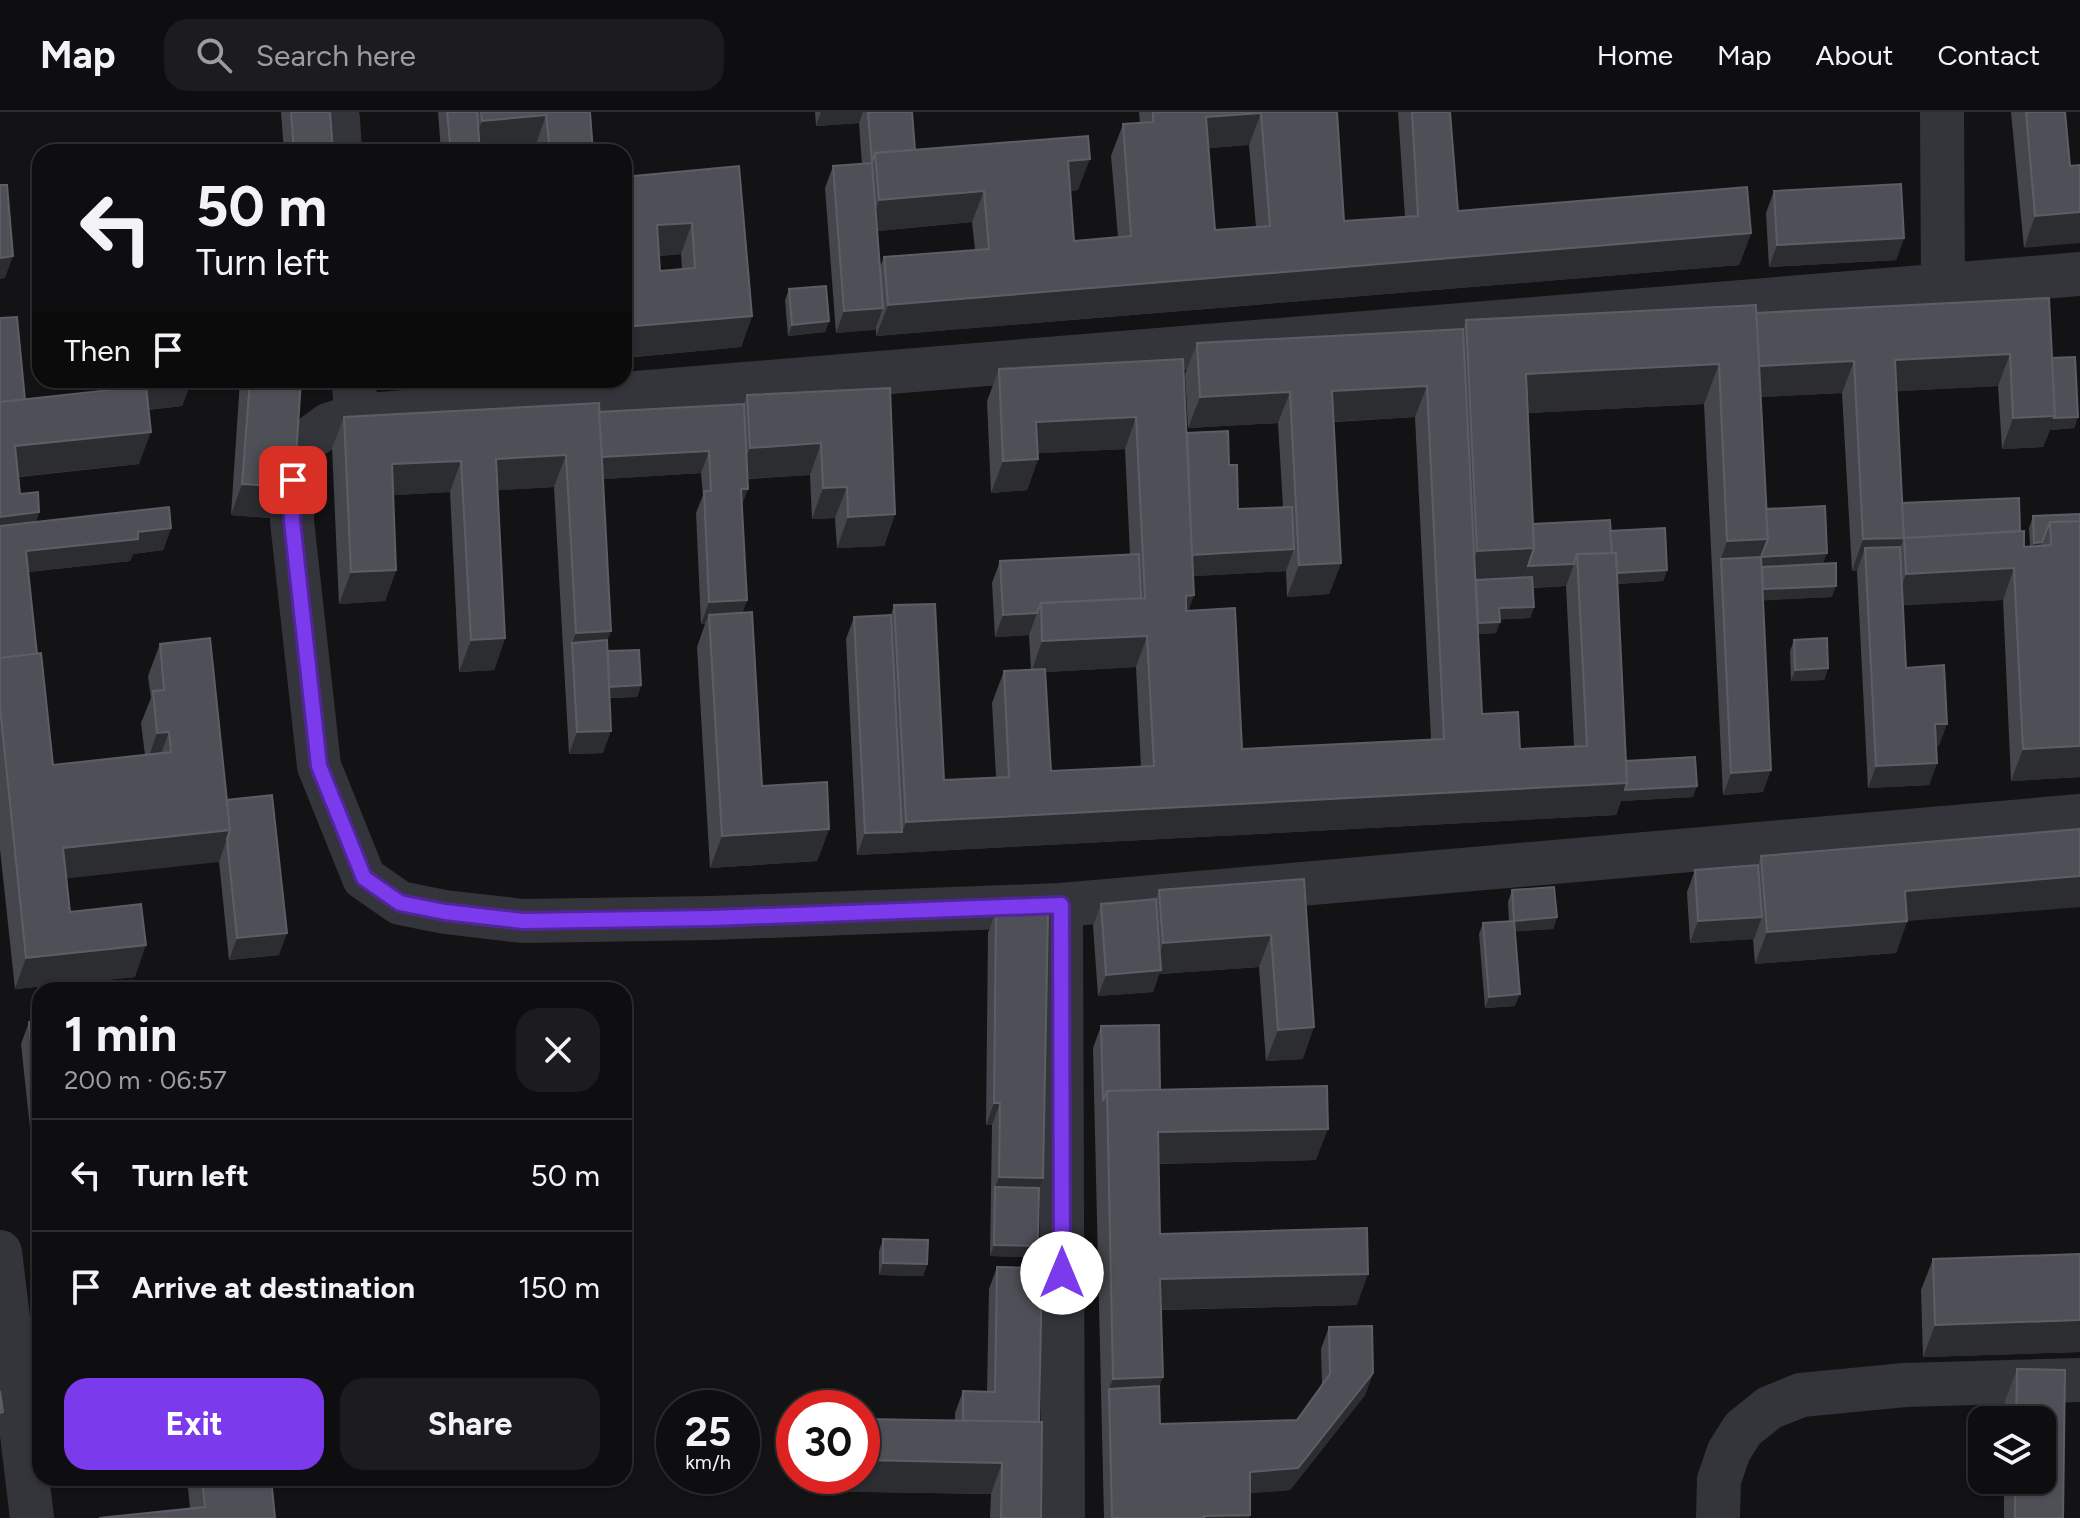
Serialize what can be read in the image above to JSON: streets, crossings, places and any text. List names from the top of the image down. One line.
{"page":{"header":"Map","search":"Search here","nav":["Home","Map","About","Contact"],"turn":["50 m","Turn left"],"then":"Then","heading":["1 min","200 m · 06:57"],"list":[{"name":"Turn left","value":"50 m"},{"name":"Arrive at destination","value":"150 m"}],"buttons":["Exit","Share"],"speed":"25 km/h","limit":"30"}}
